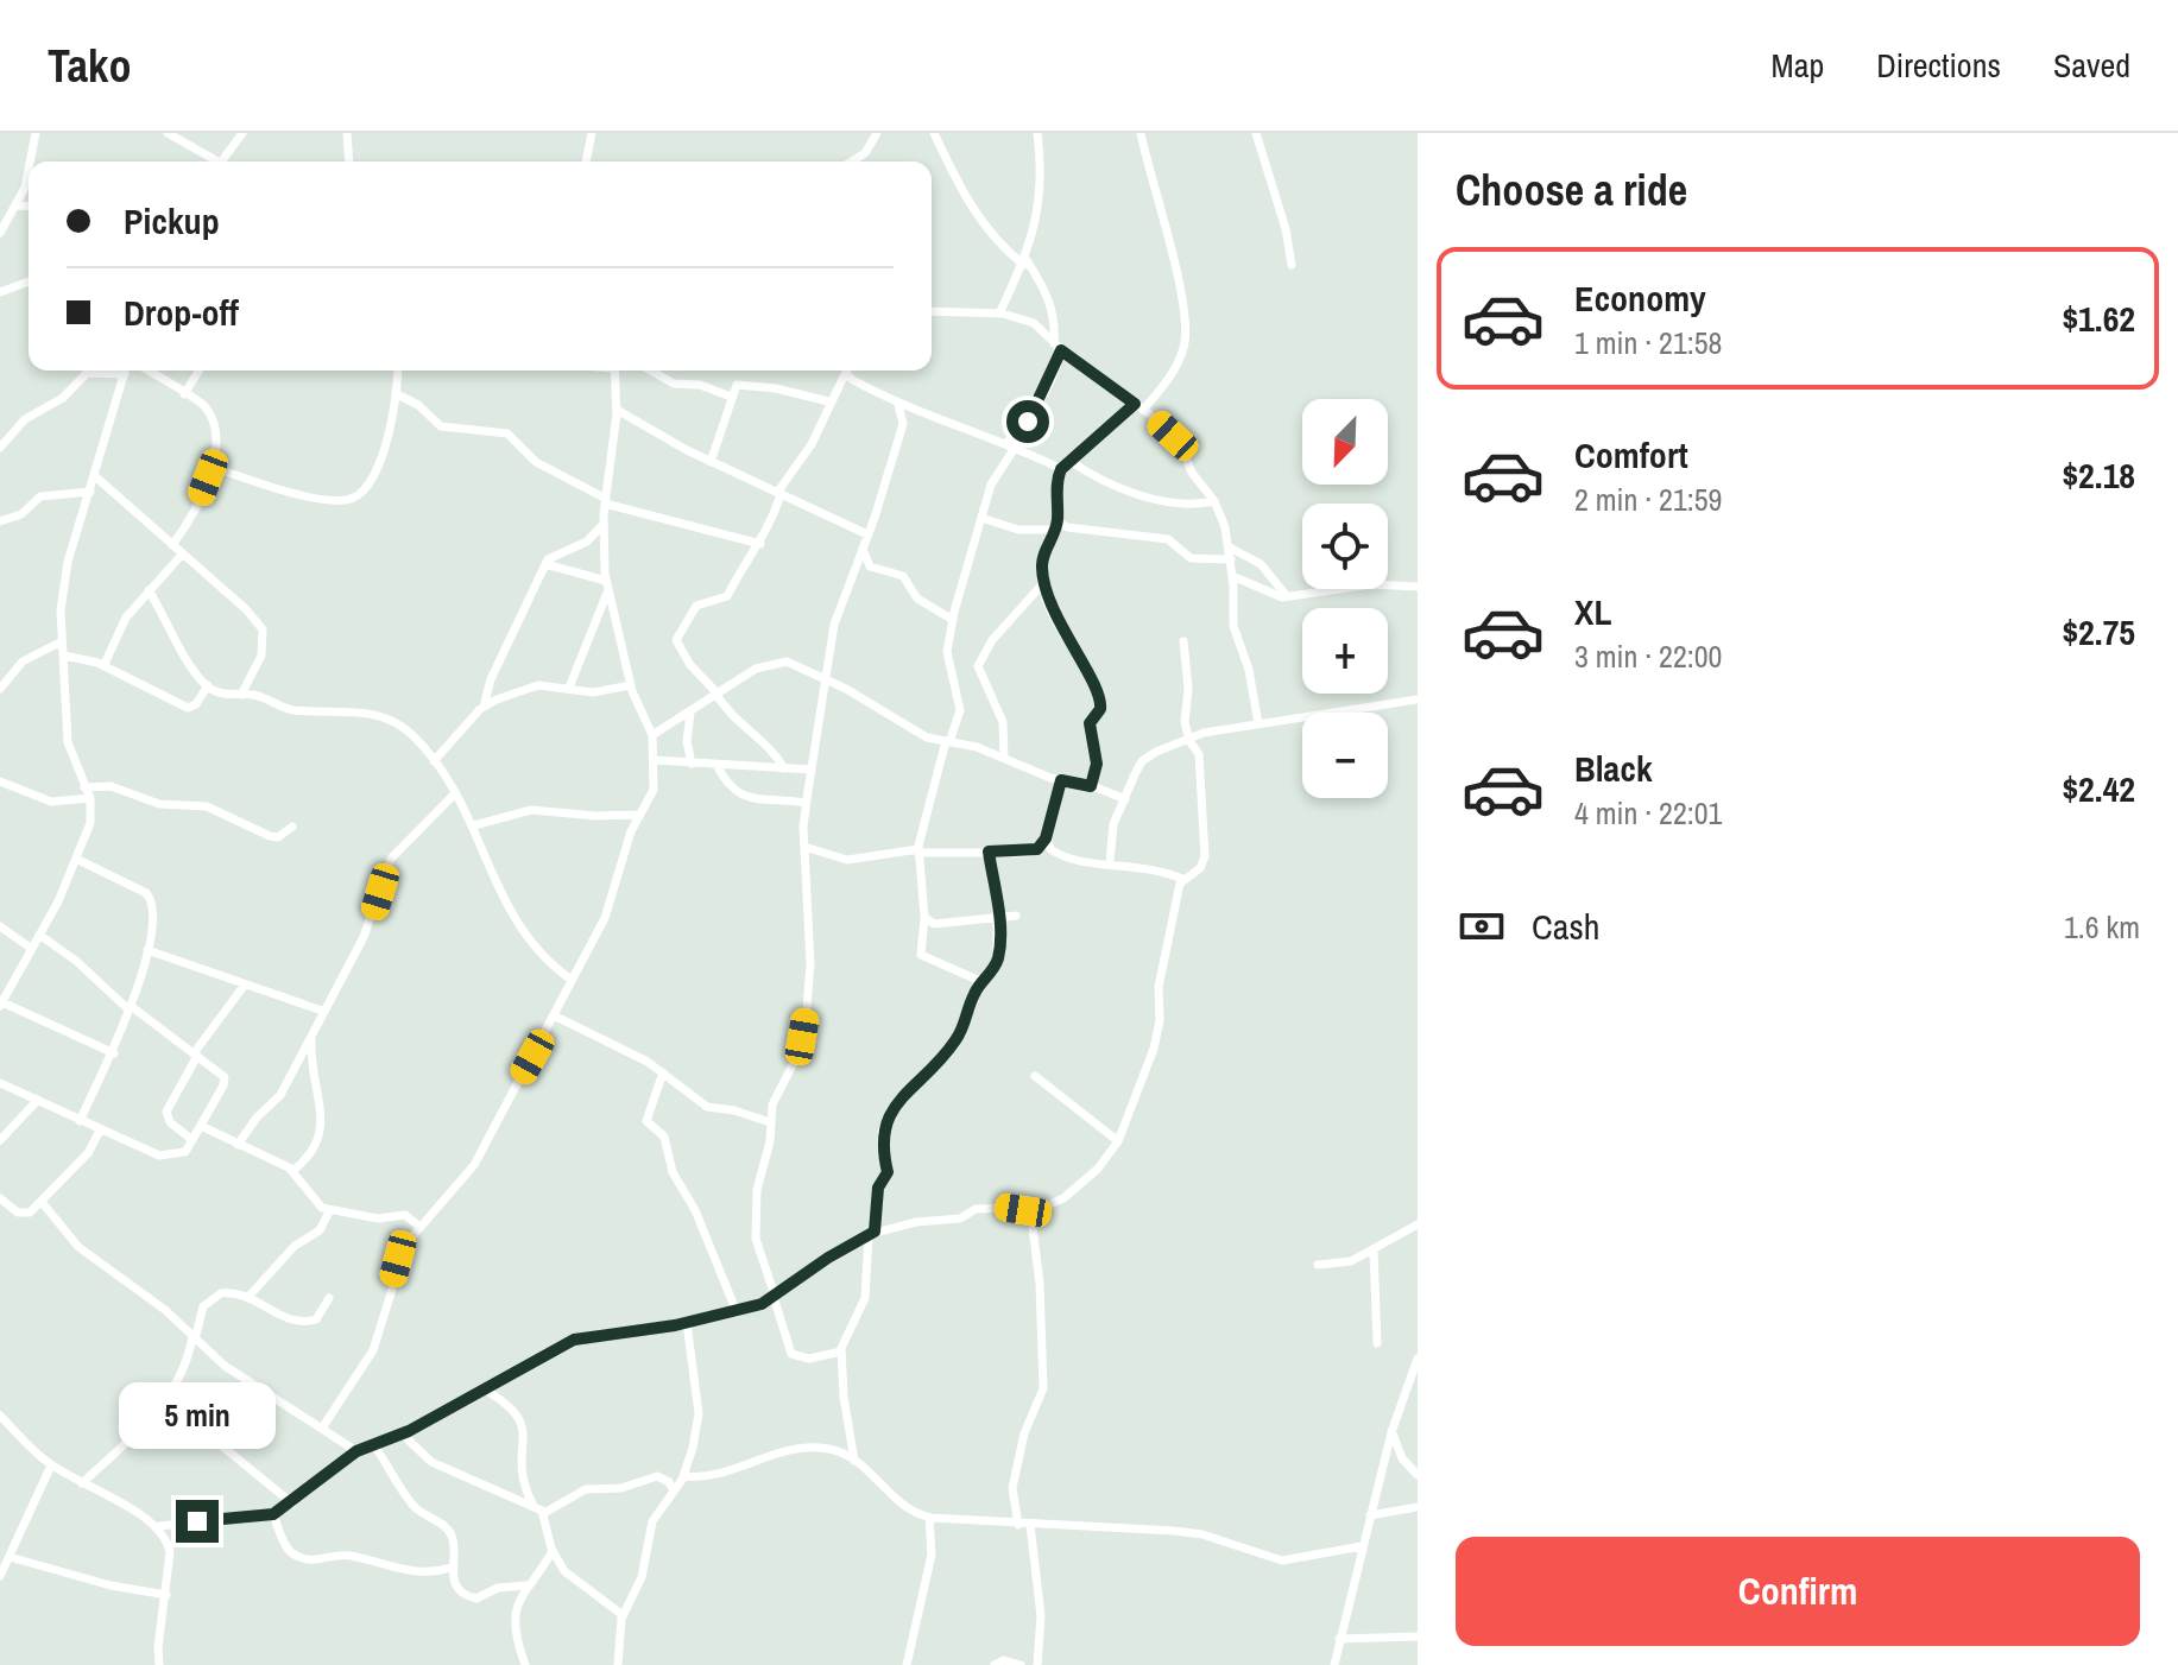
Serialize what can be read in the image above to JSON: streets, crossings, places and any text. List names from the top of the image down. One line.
{"north":"bottom left","page":{"header":"Tako","nav":["Map","Directions","Saved"],"heading":"Choose a ride","banner":["Pickup","Drop-off"],"list":[{"name":"Economy","note":"1 min · 21:58","value":"$1.62"},{"name":"Comfort","note":"2 min · 21:59","value":"$2.18"},{"name":"XL","note":"3 min · 22:00","value":"$2.75"},{"name":"Black","note":"4 min · 22:01","value":"$2.42"}],"map_buttons":["+","−"],"pay":["Cash","1.6 km"],"bubble":"5 min","buttons":"Confirm"}}
